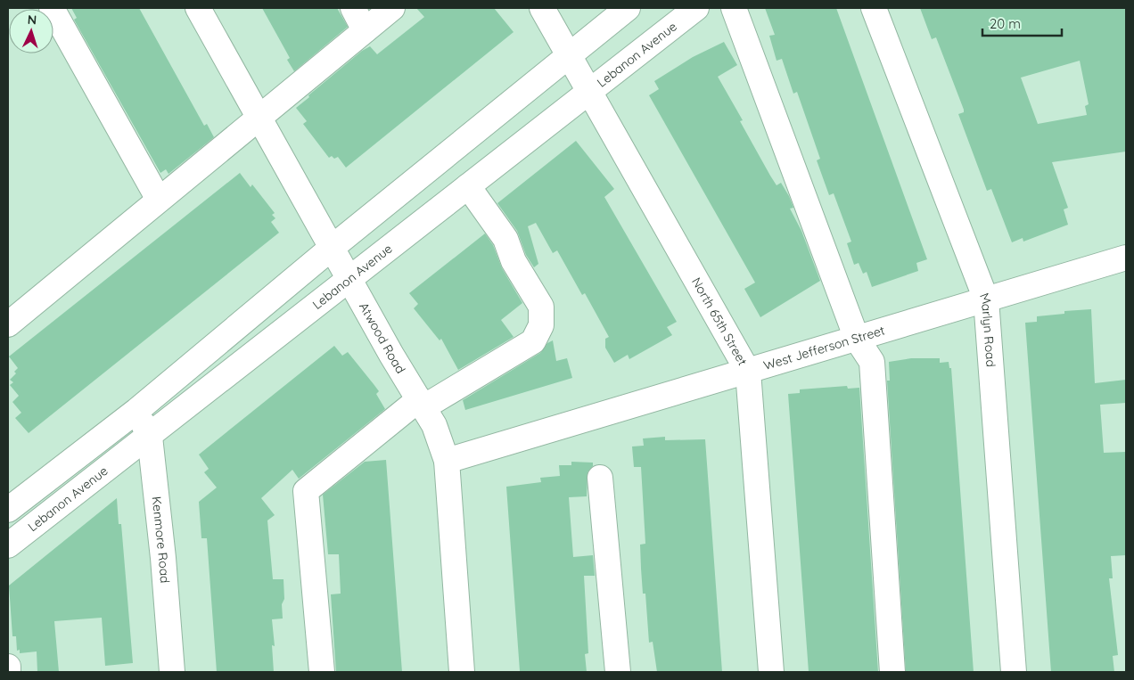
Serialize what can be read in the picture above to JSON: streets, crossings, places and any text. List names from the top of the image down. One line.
{"streets":{"street":["Lebanon Avenue","North 65th Street","Marlyn Road","Atwood Road","West Jefferson Street","Kenmore Road"]},"crossings":[["Lebanon Avenue","North 65th Street"],["Lebanon Avenue","Atwood Road"],["Lebanon Avenue","Kenmore Road"],["North 65th Street","West Jefferson Street"],["Marlyn Road","West Jefferson Street"],["Atwood Road","West Jefferson Street"]],"scale_bar":"20 m","north":"top"}
